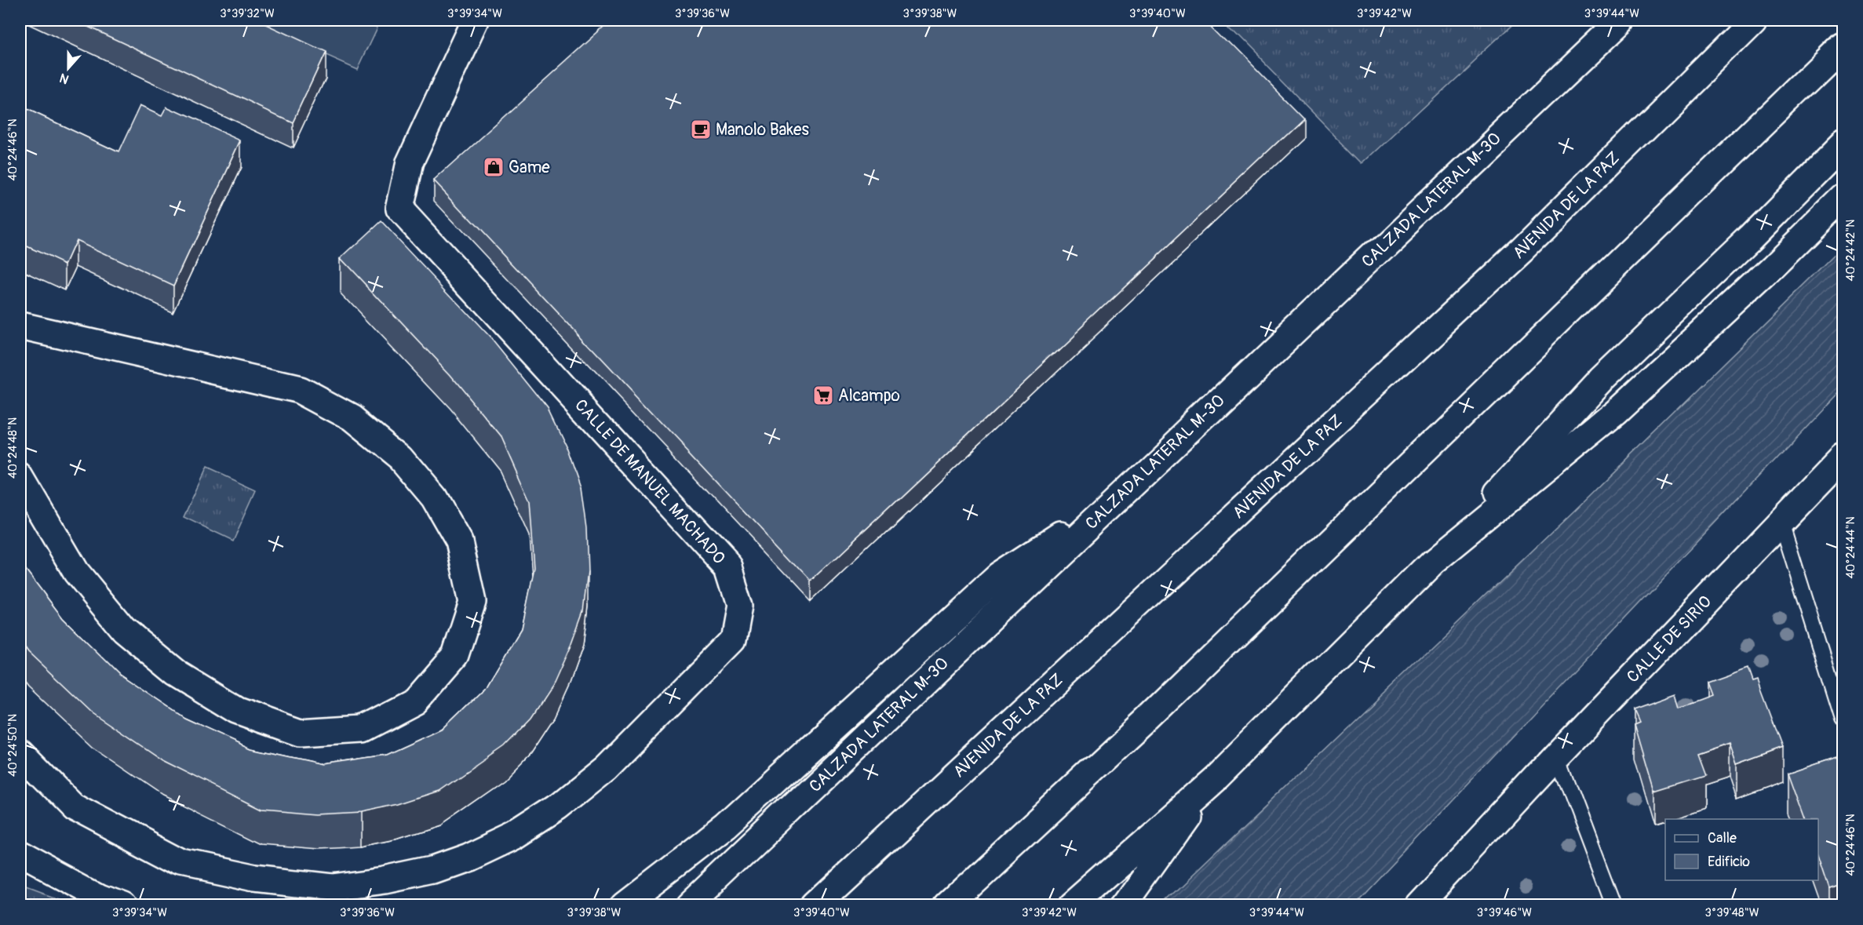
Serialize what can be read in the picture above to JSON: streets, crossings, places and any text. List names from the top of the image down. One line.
{"streets":{"main road":["CALZADA LATERAL M-30","AVENIDA DE LA PAZ","CALLE DE MANUEL MACHADO","CALLE DE SIRIO"]},"places":{"cafe":["Manolo Bakes"],"shop":["Game"],"supermarket":["Alcampo"]},"legend":["Calle","Edificio"],"north":"bottom","coordinates":["3°39'32\"W","3°39'34\"W","3°39'36\"W","3°39'38\"W","3°39'40\"W","3°39'42\"W","3°39'44\"W","40°24'46\"N","40°24'42\"N","40°24'48\"N","40°24'44\"N","40°24'50\"N","3°39'46\"W","3°39'48\"W"]}
